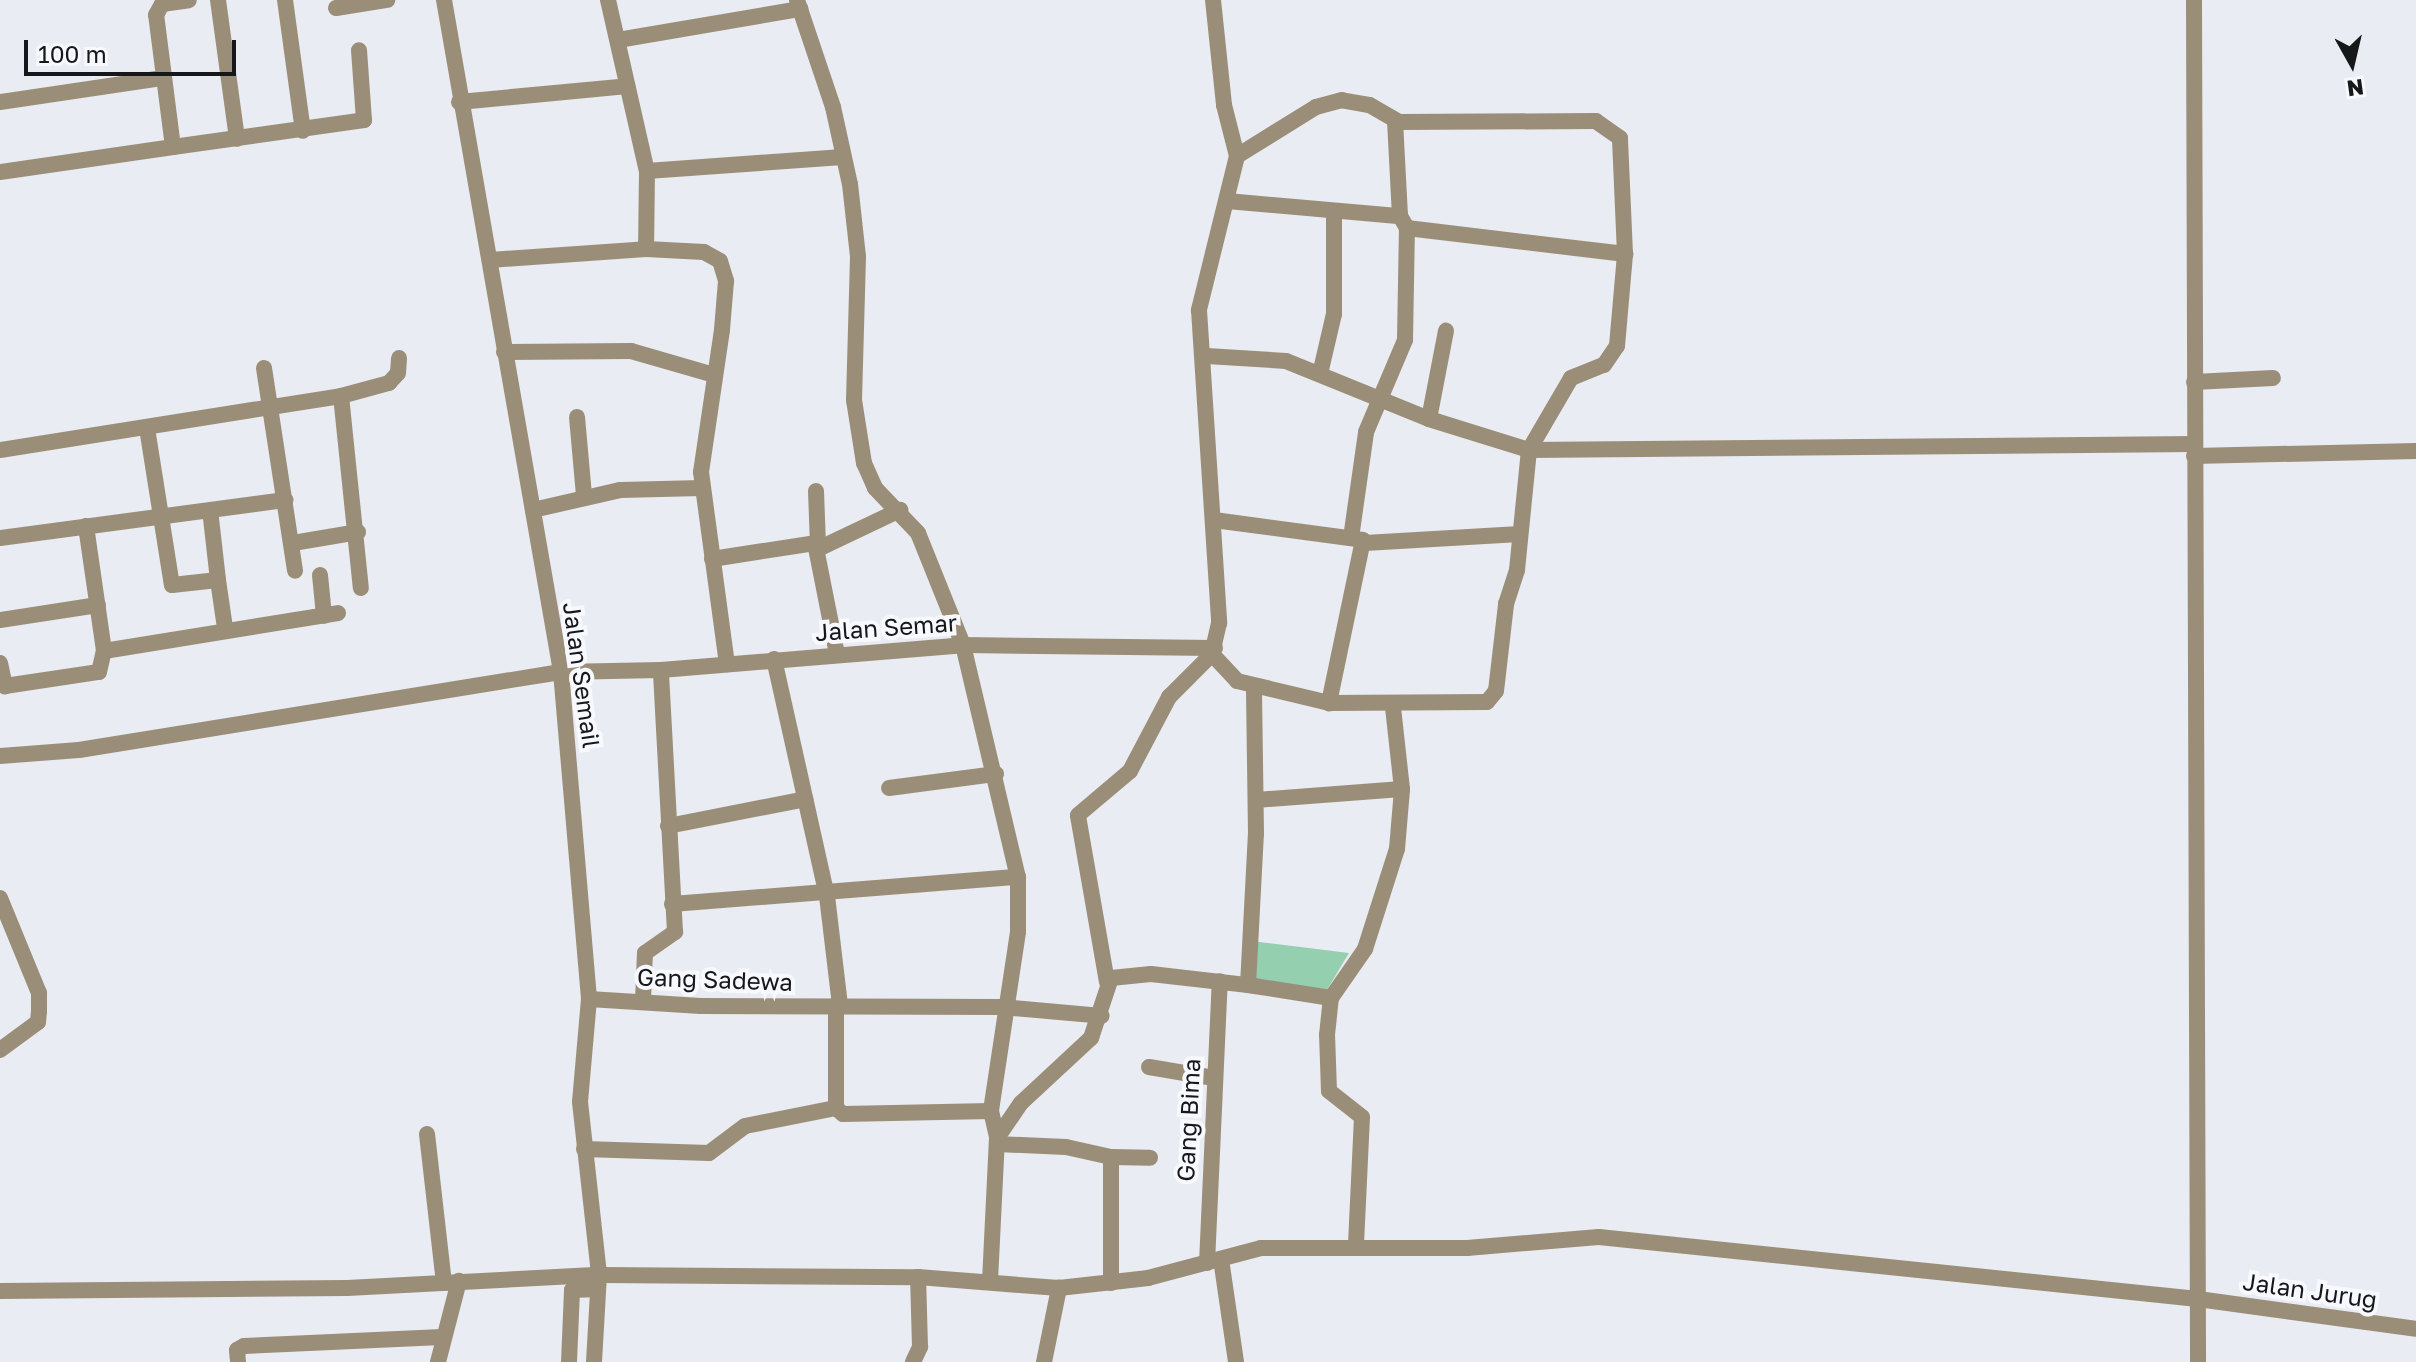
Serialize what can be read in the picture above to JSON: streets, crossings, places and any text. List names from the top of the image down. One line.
{"streets":{"street":["Jalan Semar","Jalan Semail","Gang Sadewa","Gang Bima","Jalan Jurug"]},"crossings":[["Jalan Semar","Jalan Semail"],["Jalan Semail","Gang Sadewa"],["Jalan Semail","Jalan Jurug"],["Gang Bima","Jalan Jurug"]],"scale_bar":"100 m","north":"bottom"}
